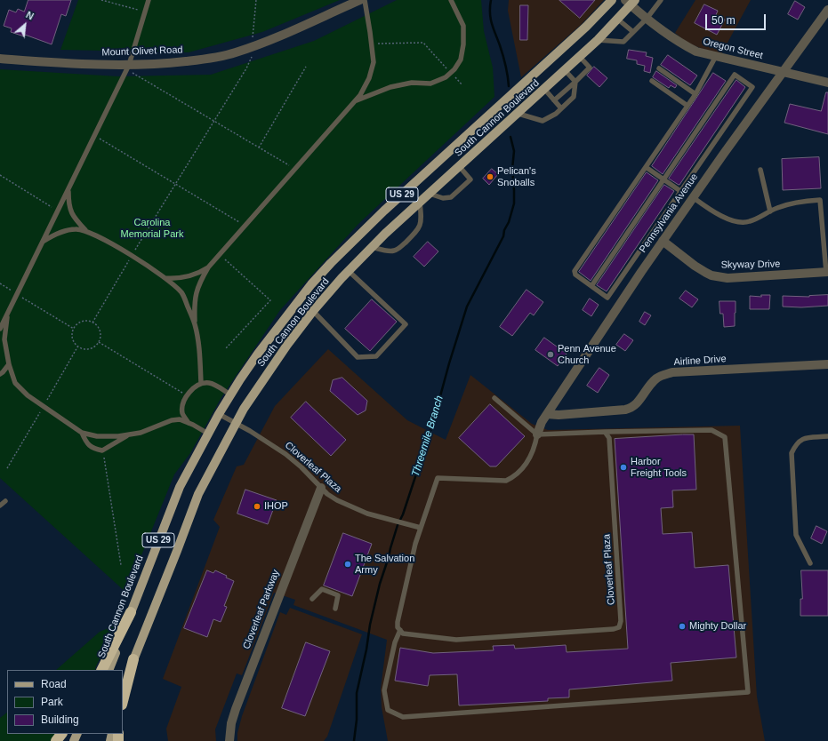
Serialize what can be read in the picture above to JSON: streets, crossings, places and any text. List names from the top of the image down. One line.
{"streets":{"main road":["South Cannon Boulevard","US 29"],"street":["Oregon Street","Mount Olivet Road","Pennsylvania Avenue","Skyway Drive","Airline Drive","Cloverleaf Parkway"],"lane":["Cloverleaf Plaza"]},"crossings":[["Oregon Street","South Cannon Boulevard"],["Oregon Street","Pennsylvania Avenue"],["South Cannon Boulevard","Cloverleaf Plaza"],["Pennsylvania Avenue","Skyway Drive"],["Pennsylvania Avenue","Airline Drive"],["Cloverleaf Plaza","Cloverleaf Parkway"]],"water":["Threemile Branch"],"parks":["Carolina Memorial Park"],"places":["Pelican's Snoballs","Penn Avenue Church","Harbor Freight Tools","IHOP","The Salvation Army","Mighty Dollar"],"legend":["Road","Park","Building"],"scale_bar":"50 m","north":"top right"}
